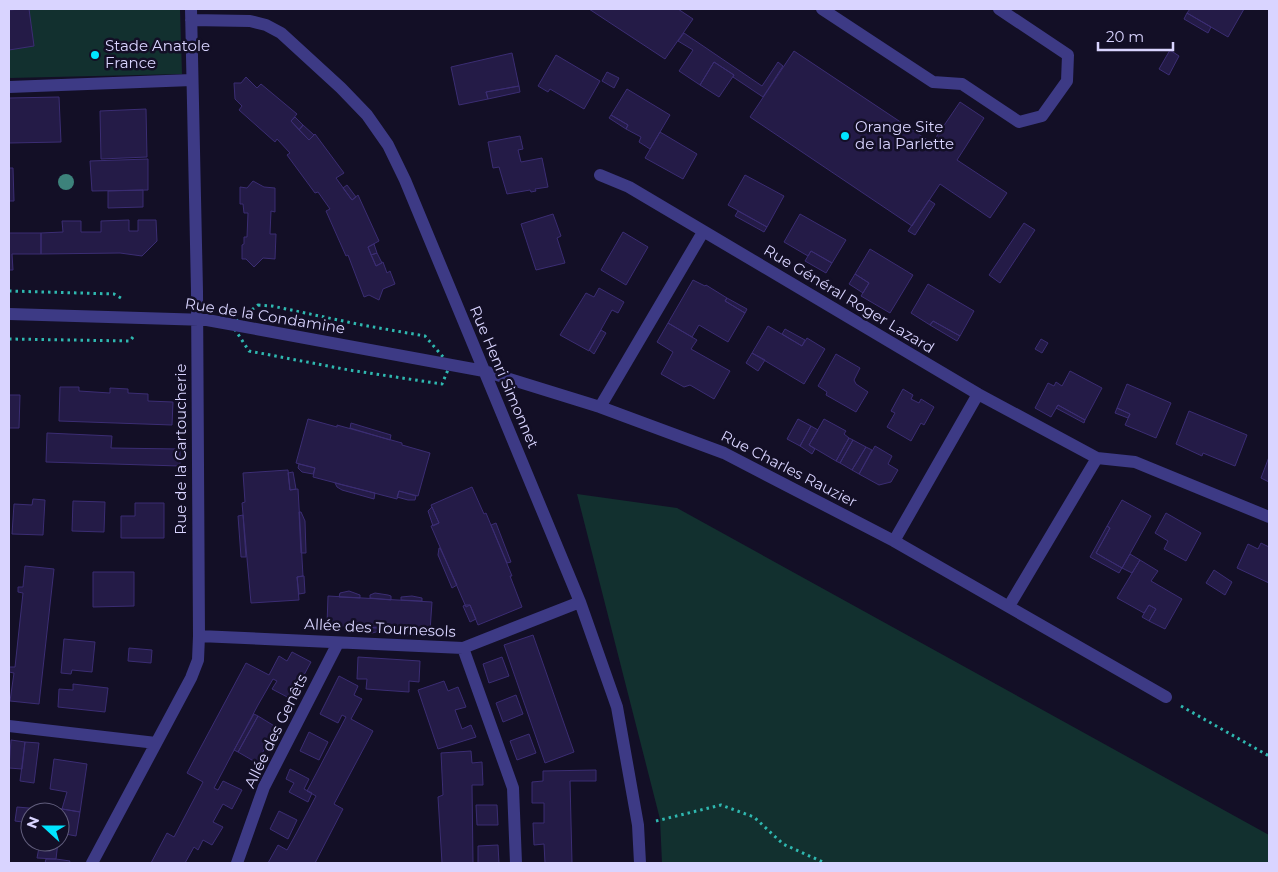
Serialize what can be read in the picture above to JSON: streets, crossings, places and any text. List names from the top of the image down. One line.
{"streets":{"street":["Rue Général Roger Lazard","Rue de la Condamine","Rue Henri Simonnet","Rue de la Cartoucherie","Rue Charles Rauzier","Allée des Tournesols","Allée des Genêts"]},"crossings":[["Rue de la Condamine","Rue Henri Simonnet"],["Rue de la Condamine","Rue de la Cartoucherie"],["Rue de la Condamine","Rue Charles Rauzier"],["Rue Henri Simonnet","Rue de la Cartoucherie"],["Rue Henri Simonnet","Rue Charles Rauzier"],["Rue Henri Simonnet","Allée des Tournesols"],["Rue de la Cartoucherie","Allée des Tournesols"],["Allée des Tournesols","Allée des Genêts"]],"places":["Stade Anatole France","Orange Site de la Parlette"],"scale_bar":"20 m","north":"left"}
